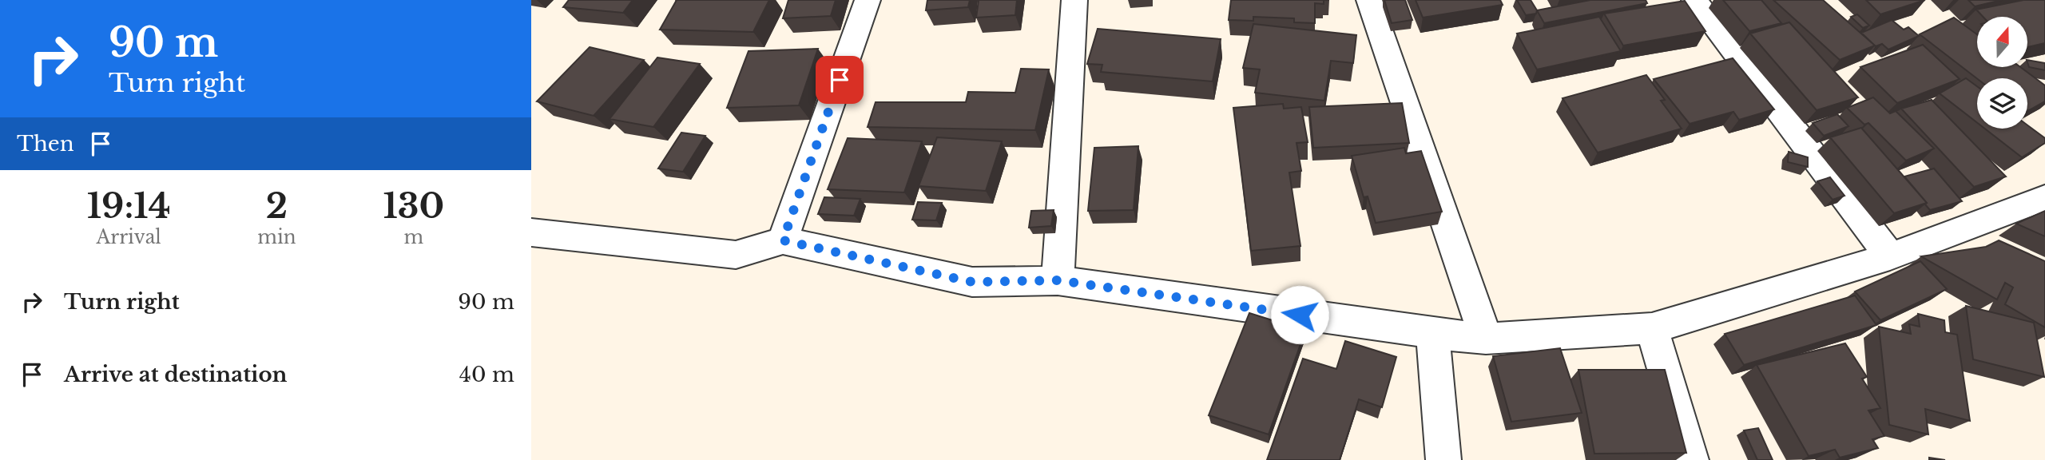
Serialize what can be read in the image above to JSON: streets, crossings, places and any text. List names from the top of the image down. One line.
{"north":"top","page":{"turn":["90 m","Turn right"],"then":"Then","eta":["19:14","Arrival","2","min","130","m"],"list":[{"name":"Turn right","value":"90 m"},{"name":"Arrive at destination","value":"40 m"}]}}
